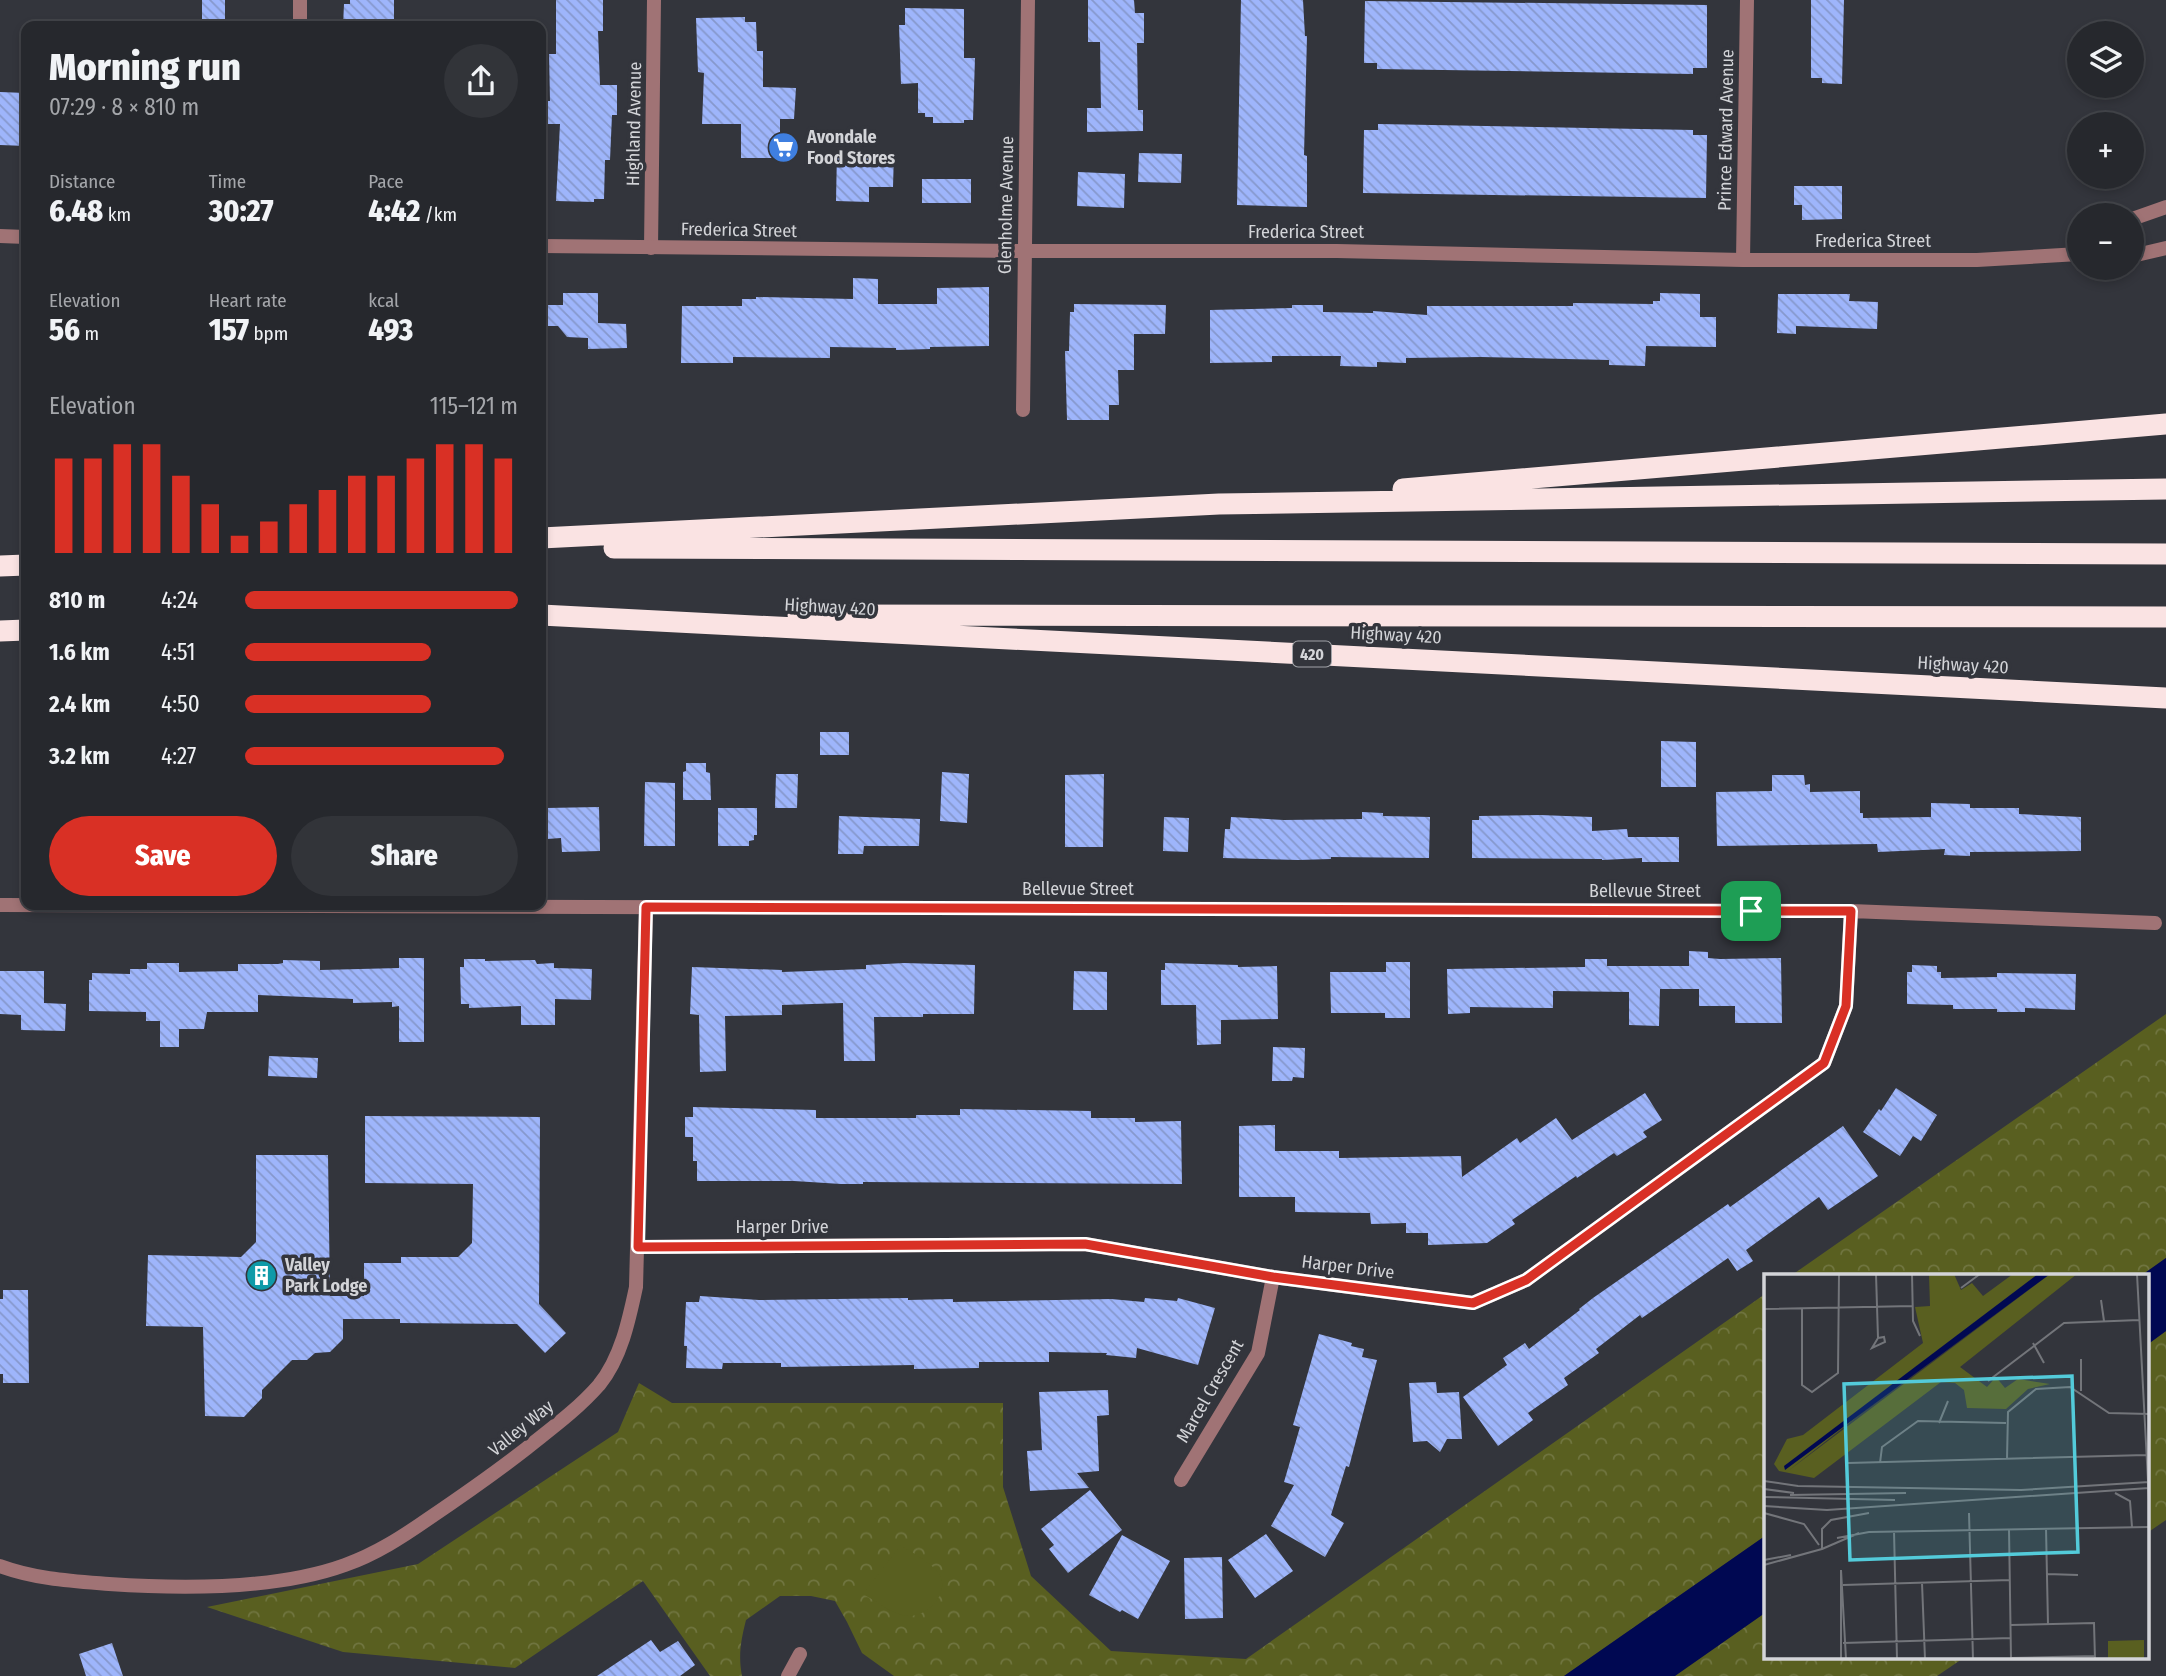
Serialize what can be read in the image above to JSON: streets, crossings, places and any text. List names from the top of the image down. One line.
{"streets":{"highway":["Highway 420","420"],"street":["Highland Avenue","Prince Edward Avenue","Glenholme Avenue","Frederica Street","Bellevue Street","Harper Drive","Marcel Crescent","Valley Way"]},"crossings":[["Highland Avenue","Frederica Street"],["Prince Edward Avenue","Frederica Street"],["Glenholme Avenue","Frederica Street"],["Bellevue Street","Harper Drive"],["Bellevue Street","Valley Way"],["Harper Drive","Marcel Crescent"],["Harper Drive","Valley Way"]],"places":{"supermarket":["Avondale Food Stores"],"building":["Valley Park Lodge"]},"page":{"map_buttons":["+","−"],"heading":["Morning run","07:29 · 8 × 810 m"],"stats":[["Distance","6.48 km"],["Time","30:27"],["Pace","4:42 /km"],["Elevation","56 m"],["Heart rate","157 bpm"],["kcal","493"]],"chart":["Elevation","115–121 m"],"list":[{"name":"810 m","note":"4:24"},{"name":"1.6 km","note":"4:51"},{"name":"2.4 km","note":"4:50"},{"name":"3.2 km","note":"4:27"}],"buttons":["Save","Share"]}}
